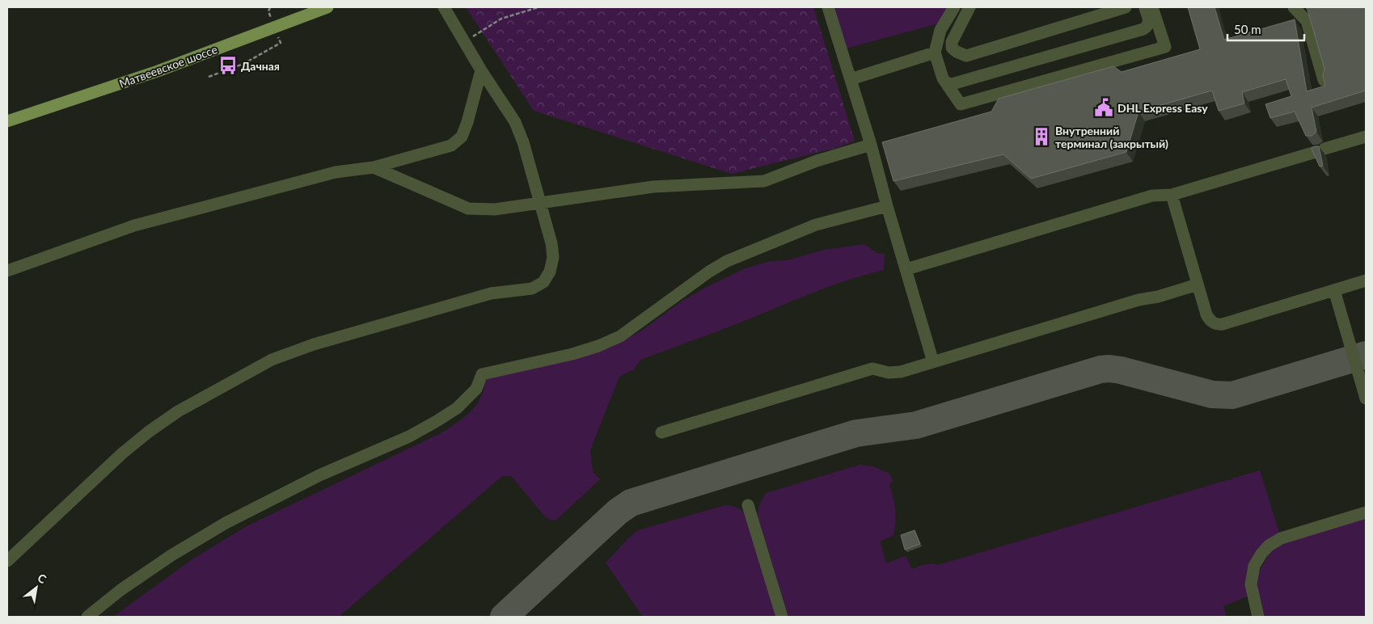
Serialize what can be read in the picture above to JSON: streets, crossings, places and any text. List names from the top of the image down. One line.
{"streets":{"main road":["Матвеевское шоссе"]},"places":{"bus stop":["Дачная"],"public building":["DHL Express Easy"],"building":["Внутренний терминал (закрытый)"]},"scale_bar":"50 m","north":"top right"}
